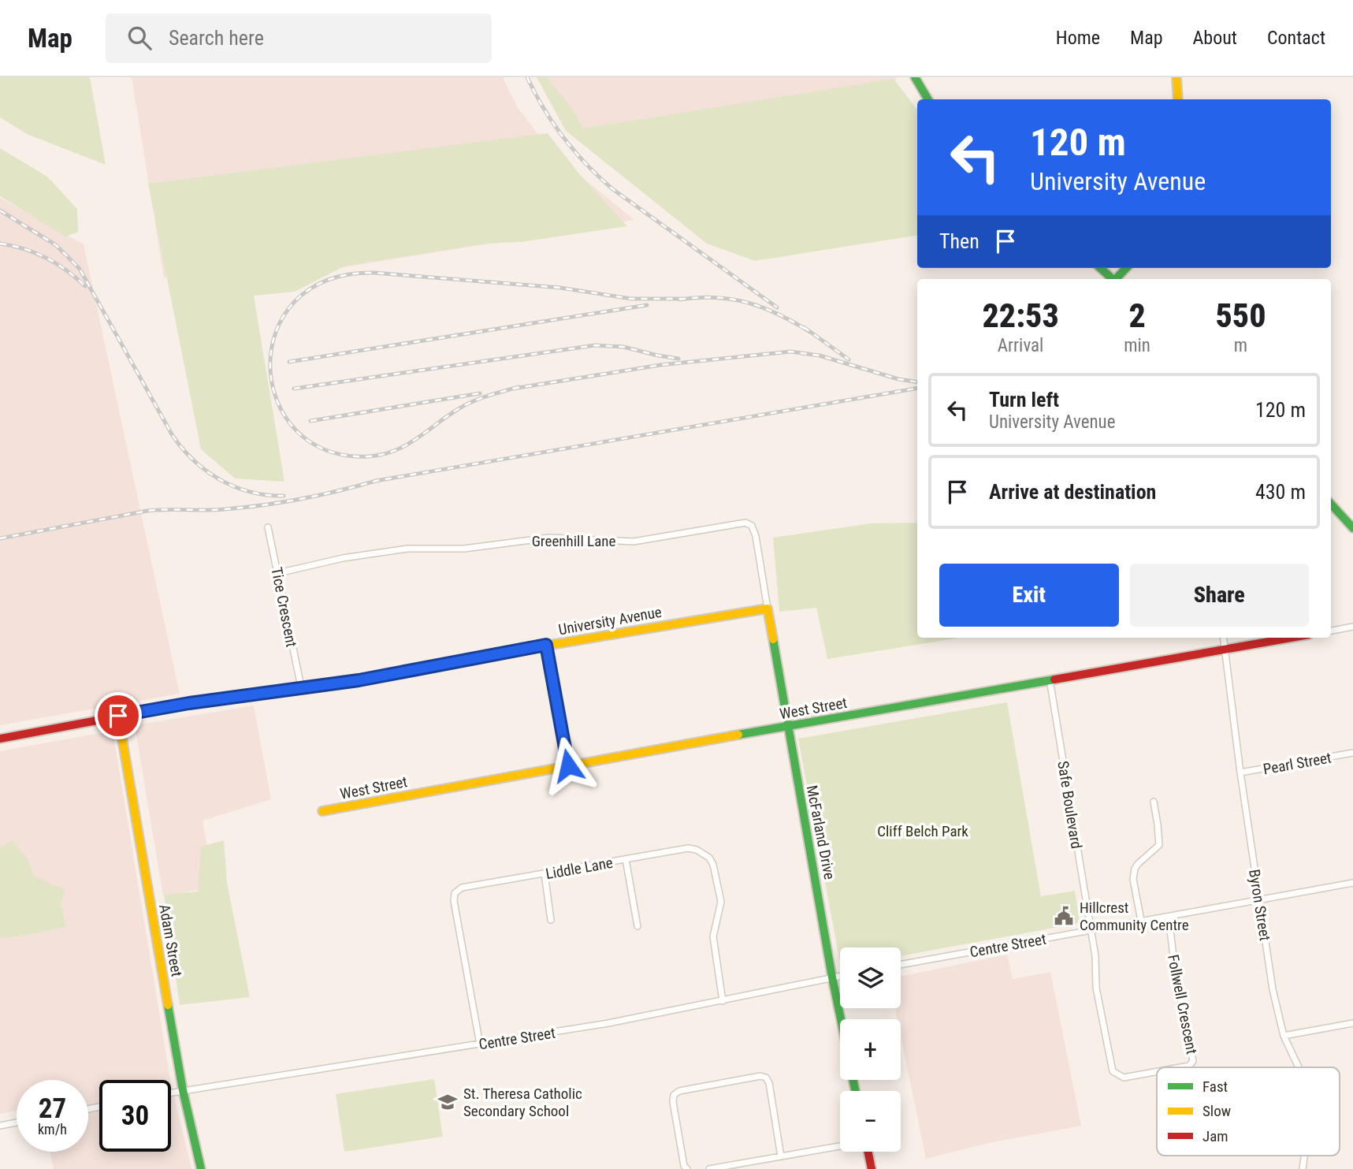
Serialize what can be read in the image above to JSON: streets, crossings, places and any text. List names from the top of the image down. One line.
{"streets":{"street":["Greenhill Lane","Tice Crescent","University Avenue","West Street","Pearl Street","Safe Boulevard","McFarland Drive","Liddle Lane","Byron Street","Adam Street","Centre Street","Follwell Crescent"]},"crossings":[["Greenhill Lane","Tice Crescent"],["Greenhill Lane","University Avenue"],["Greenhill Lane","McFarland Drive"],["Tice Crescent","University Avenue"],["University Avenue","McFarland Drive"],["University Avenue","Adam Street"],["West Street","Safe Boulevard"],["West Street","McFarland Drive"],["West Street","Byron Street"],["Pearl Street","Byron Street"],["Safe Boulevard","Centre Street"],["Safe Boulevard","Follwell Crescent"],["McFarland Drive","Centre Street"],["Liddle Lane","Centre Street"],["Byron Street","Centre Street"],["Adam Street","Centre Street"],["Centre Street","Follwell Crescent"]],"parks":["Cliff Belch Park"],"places":{"public building":["Hillcrest Community Centre"],"school or university":["St. Theresa Catholic Secondary School"]},"legend":["Fast","Slow","Jam"],"page":{"header":"Map","search":"Search here","nav":["Home","Map","About","Contact"],"turn":["120 m","University Avenue"],"then":"Then","eta":["22:53","Arrival","2","min","550","m"],"list":[{"name":"Turn left","note":"University Avenue","value":"120 m"},{"name":"Arrive at destination","value":"430 m"}],"buttons":["Exit","Share"],"map_buttons":["+","−"],"speed":"27 km/h","limit":"30"}}
